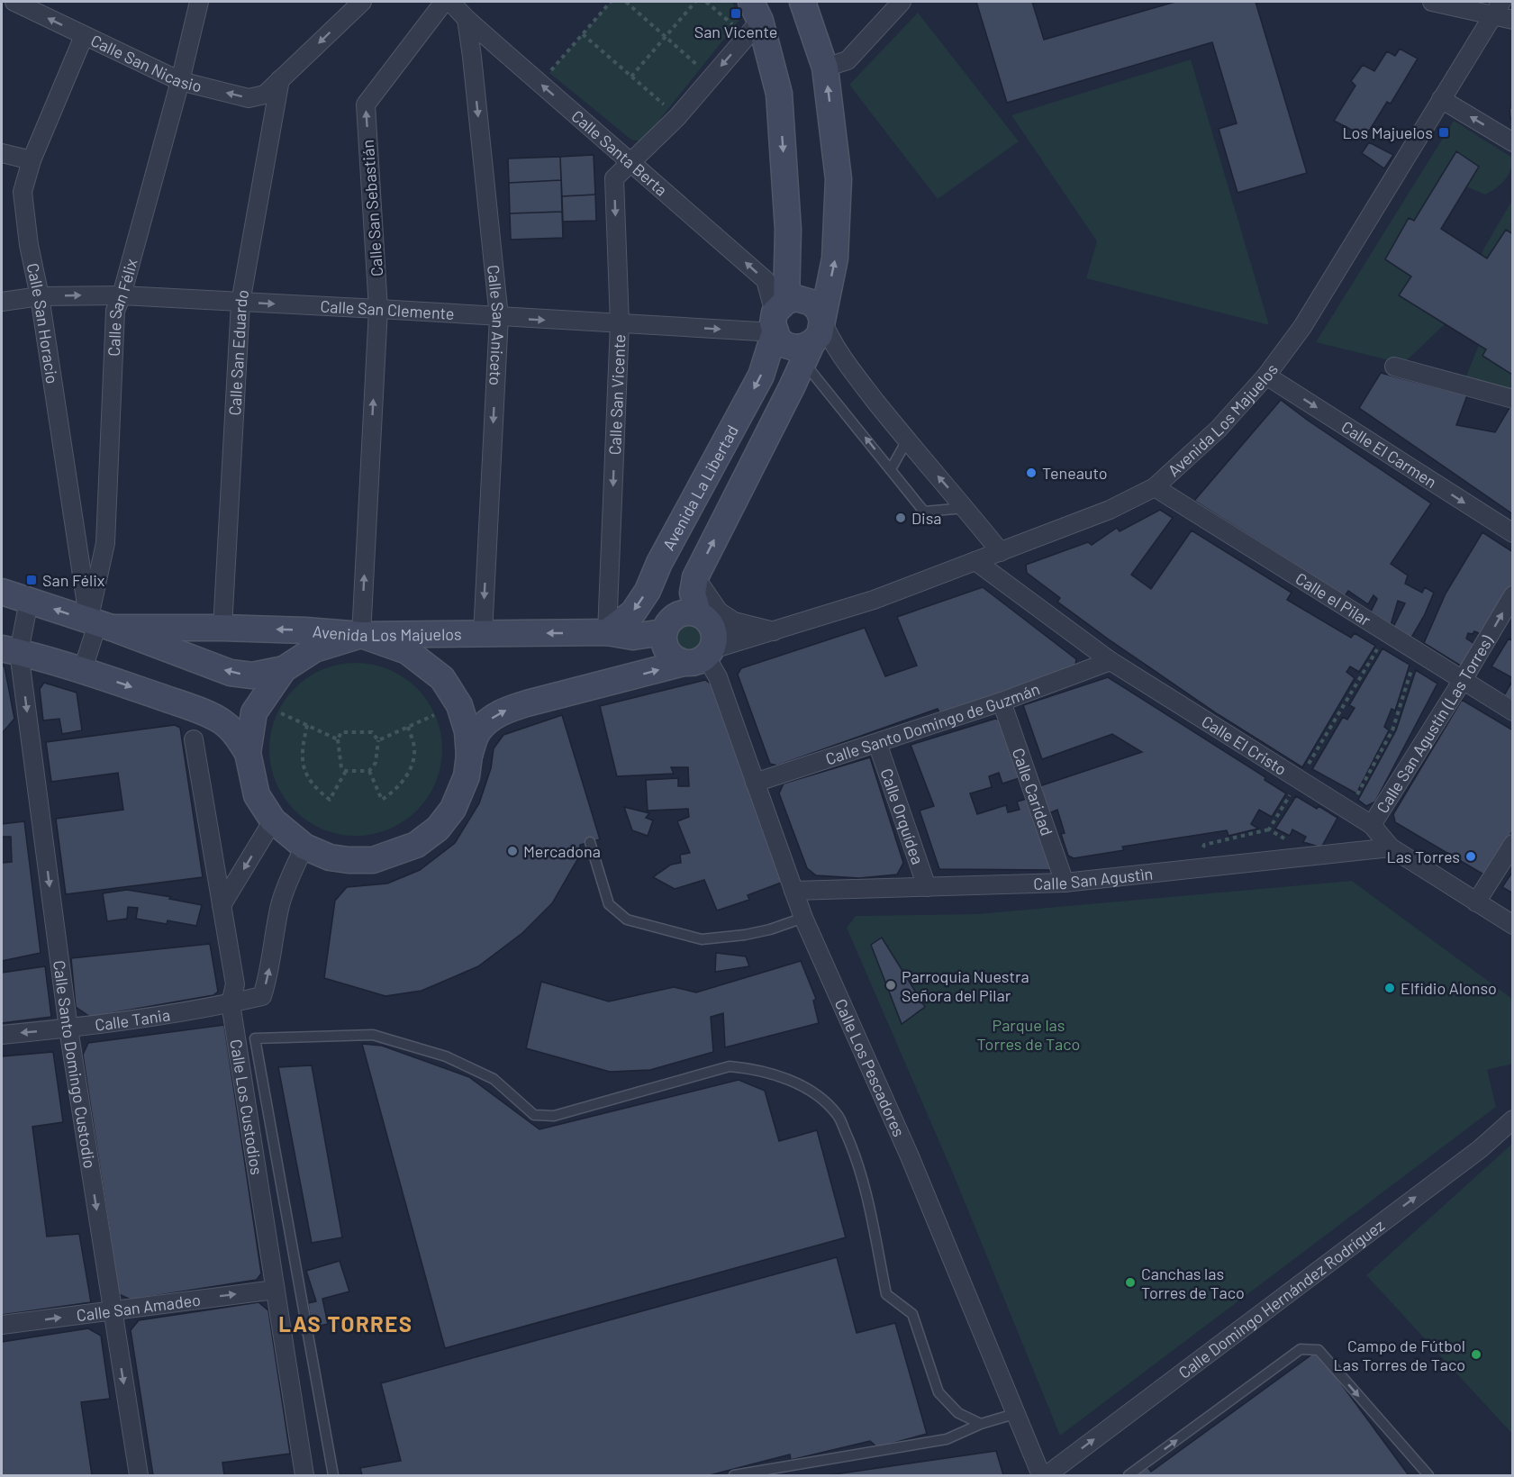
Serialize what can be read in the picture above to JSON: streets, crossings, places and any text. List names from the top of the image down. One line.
{"streets":{"street":["Calle San Nicasio","Calle Santa Berta","Calle San Sebastián","Calle San Félix","Calle San Clemente","Calle San Horacio","Calle San Aniceto","Calle San Eduardo","Calle San Vicente","Avenida Los Majuelos","Calle El Carmen","Avenida La Libertad","Calle el Pilar","Calle Santo Domingo de Guzmán","Calle San Agustín (Las Torres)","Calle El Cristo","Calle Caridad","Calle Orquídea","Calle San Agustìn","Calle Tania","Calle Santo Domingo Custodio","Calle Los Pescadores","Calle Los Custodios","Calle Domingo Hernández Rodríguez","Calle San Amadeo"]},"crossings":[["Calle San Nicasio","Calle San Félix"],["Calle San Nicasio","Calle San Horacio"],["Calle San Nicasio","Calle San Eduardo"],["Calle Santa Berta","Calle San Clemente"],["Calle Santa Berta","Calle San Aniceto"],["Calle Santa Berta","Calle San Vicente"],["Calle Santa Berta","Avenida La Libertad"],["Calle San Sebastián","Calle San Clemente"],["Calle San Sebastián","Avenida Los Majuelos"],["Calle San Félix","Calle San Clemente"],["Calle San Félix","Calle San Horacio"],["Calle San Félix","Avenida Los Majuelos"],["Calle San Clemente","Calle San Horacio"],["Calle San Clemente","Calle San Aniceto"],["Calle San Clemente","Calle San Eduardo"],["Calle San Clemente","Calle San Vicente"],["Calle San Clemente","Avenida La Libertad"],["Calle San Horacio","Avenida Los Majuelos"],["Calle San Aniceto","Avenida Los Majuelos"],["Calle San Eduardo","Avenida Los Majuelos"],["Calle San Vicente","Avenida Los Majuelos"],["Calle San Vicente","Avenida La Libertad"],["Avenida Los Majuelos","Calle El Carmen"],["Avenida Los Majuelos","Avenida La Libertad"],["Avenida Los Majuelos","Calle el Pilar"],["Avenida Los Majuelos","Calle El Cristo"],["Avenida Los Majuelos","Calle Santo Domingo Custodio"],["Avenida Los Majuelos","Calle Los Pescadores"],["Calle el Pilar","Calle San Agustín (Las Torres)"],["Calle Santo Domingo de Guzmán","Calle El Cristo"],["Calle Santo Domingo de Guzmán","Calle Caridad"],["Calle Santo Domingo de Guzmán","Calle Orquídea"],["Calle Santo Domingo de Guzmán","Calle Los Pescadores"],["Calle San Agustín (Las Torres)","Calle El Cristo"],["Calle El Cristo","Calle San Agustìn"],["Calle Caridad","Calle San Agustìn"],["Calle Orquídea","Calle San Agustìn"],["Calle San Agustìn","Calle Los Pescadores"],["Calle Tania","Calle Santo Domingo Custodio"],["Calle Tania","Calle Los Custodios"],["Calle Santo Domingo Custodio","Calle San Amadeo"],["Calle Los Custodios","Calle San Amadeo"]],"one_way":["Calle San Nicasio","Calle Santa Berta","Calle San Sebastián","Calle San Clemente","Calle San Aniceto","Calle San Agustín (Las Torres)","Calle Santo Domingo Custodio","Calle Domingo Hernández Rodríguez","Calle San Amadeo"],"districts":["LAS TORRES"],"parks":["Parque las Torres de Taco"],"places":{"transit":["San Vicente","Los Majuelos","San Félix"],"other":["Teneauto","Disa","Mercadona","Las Torres","Parroquia Nuestra Señora del Pilar","Elfidio Alonso","Canchas las Torres de Taco","Campo de Fútbol Las Torres de Taco"]}}
